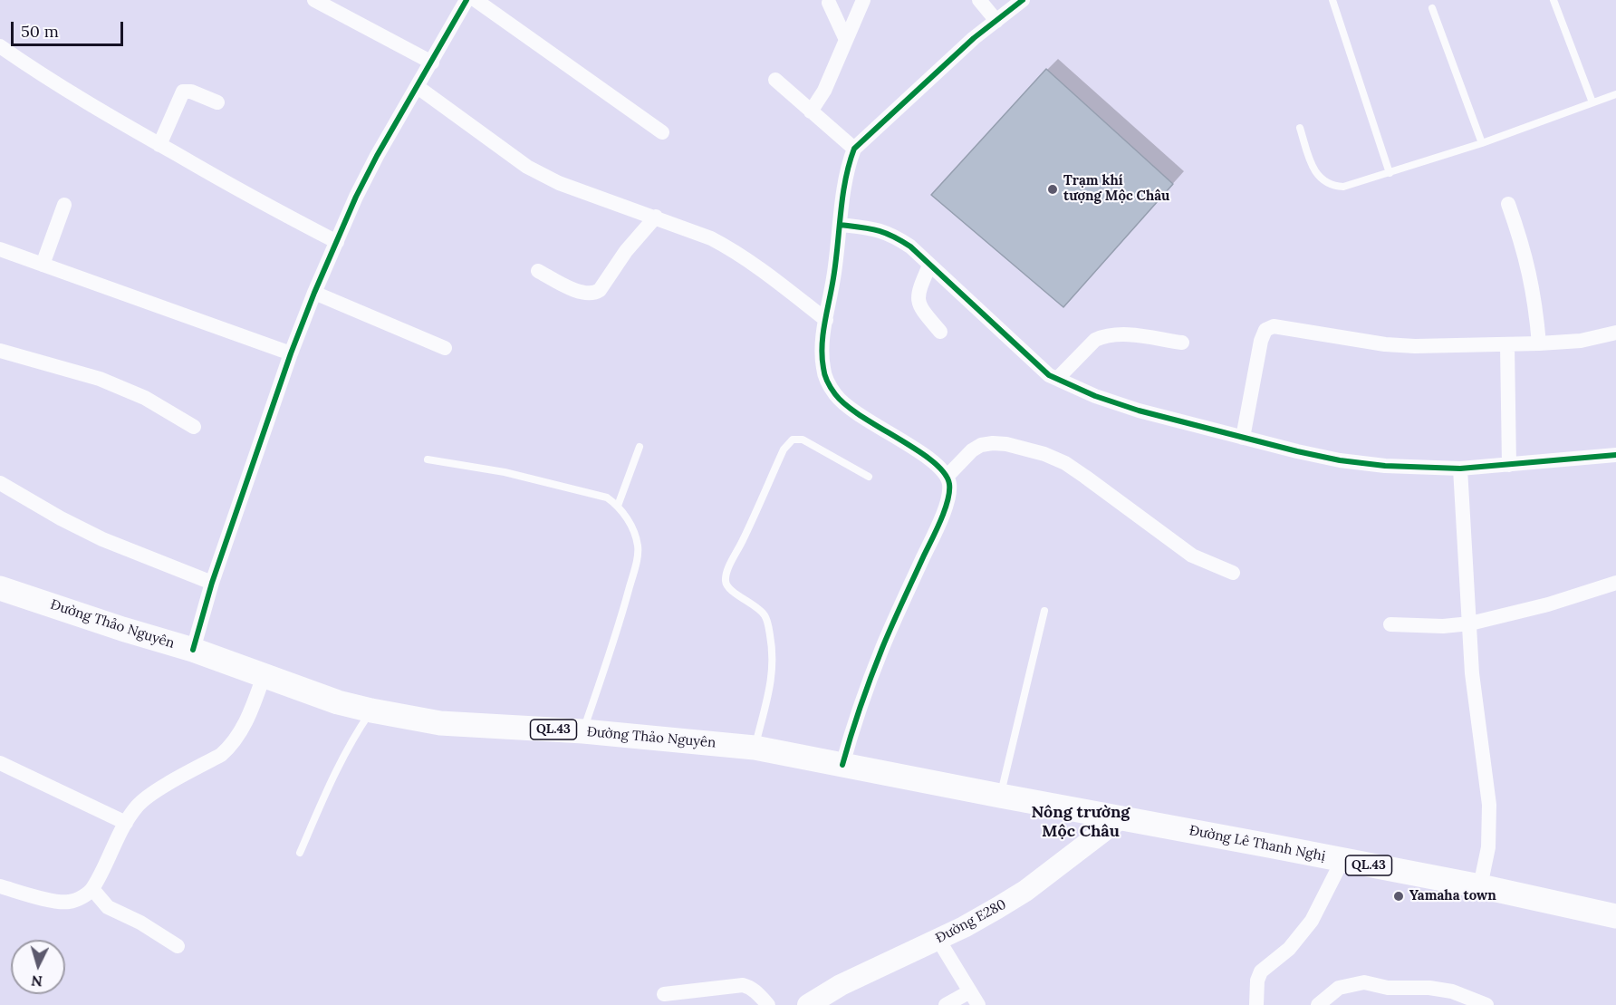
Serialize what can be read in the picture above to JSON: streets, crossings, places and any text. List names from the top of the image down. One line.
{"streets":{"main road":["Đường Thảo Nguyên","QL.43","Đường Lê Thanh Nghị","Đường E280"]},"crossings":[["Đường Thảo Nguyên","Đường Lê Thanh Nghị"],["Đường Thảo Nguyên","Đường E280"],["Đường Lê Thanh Nghị","Đường E280"]],"districts":["Nông trường Mộc Châu"],"places":["Trạm khí tượng Mộc Châu","Yamaha town"],"scale_bar":"50 m","north":"bottom"}
